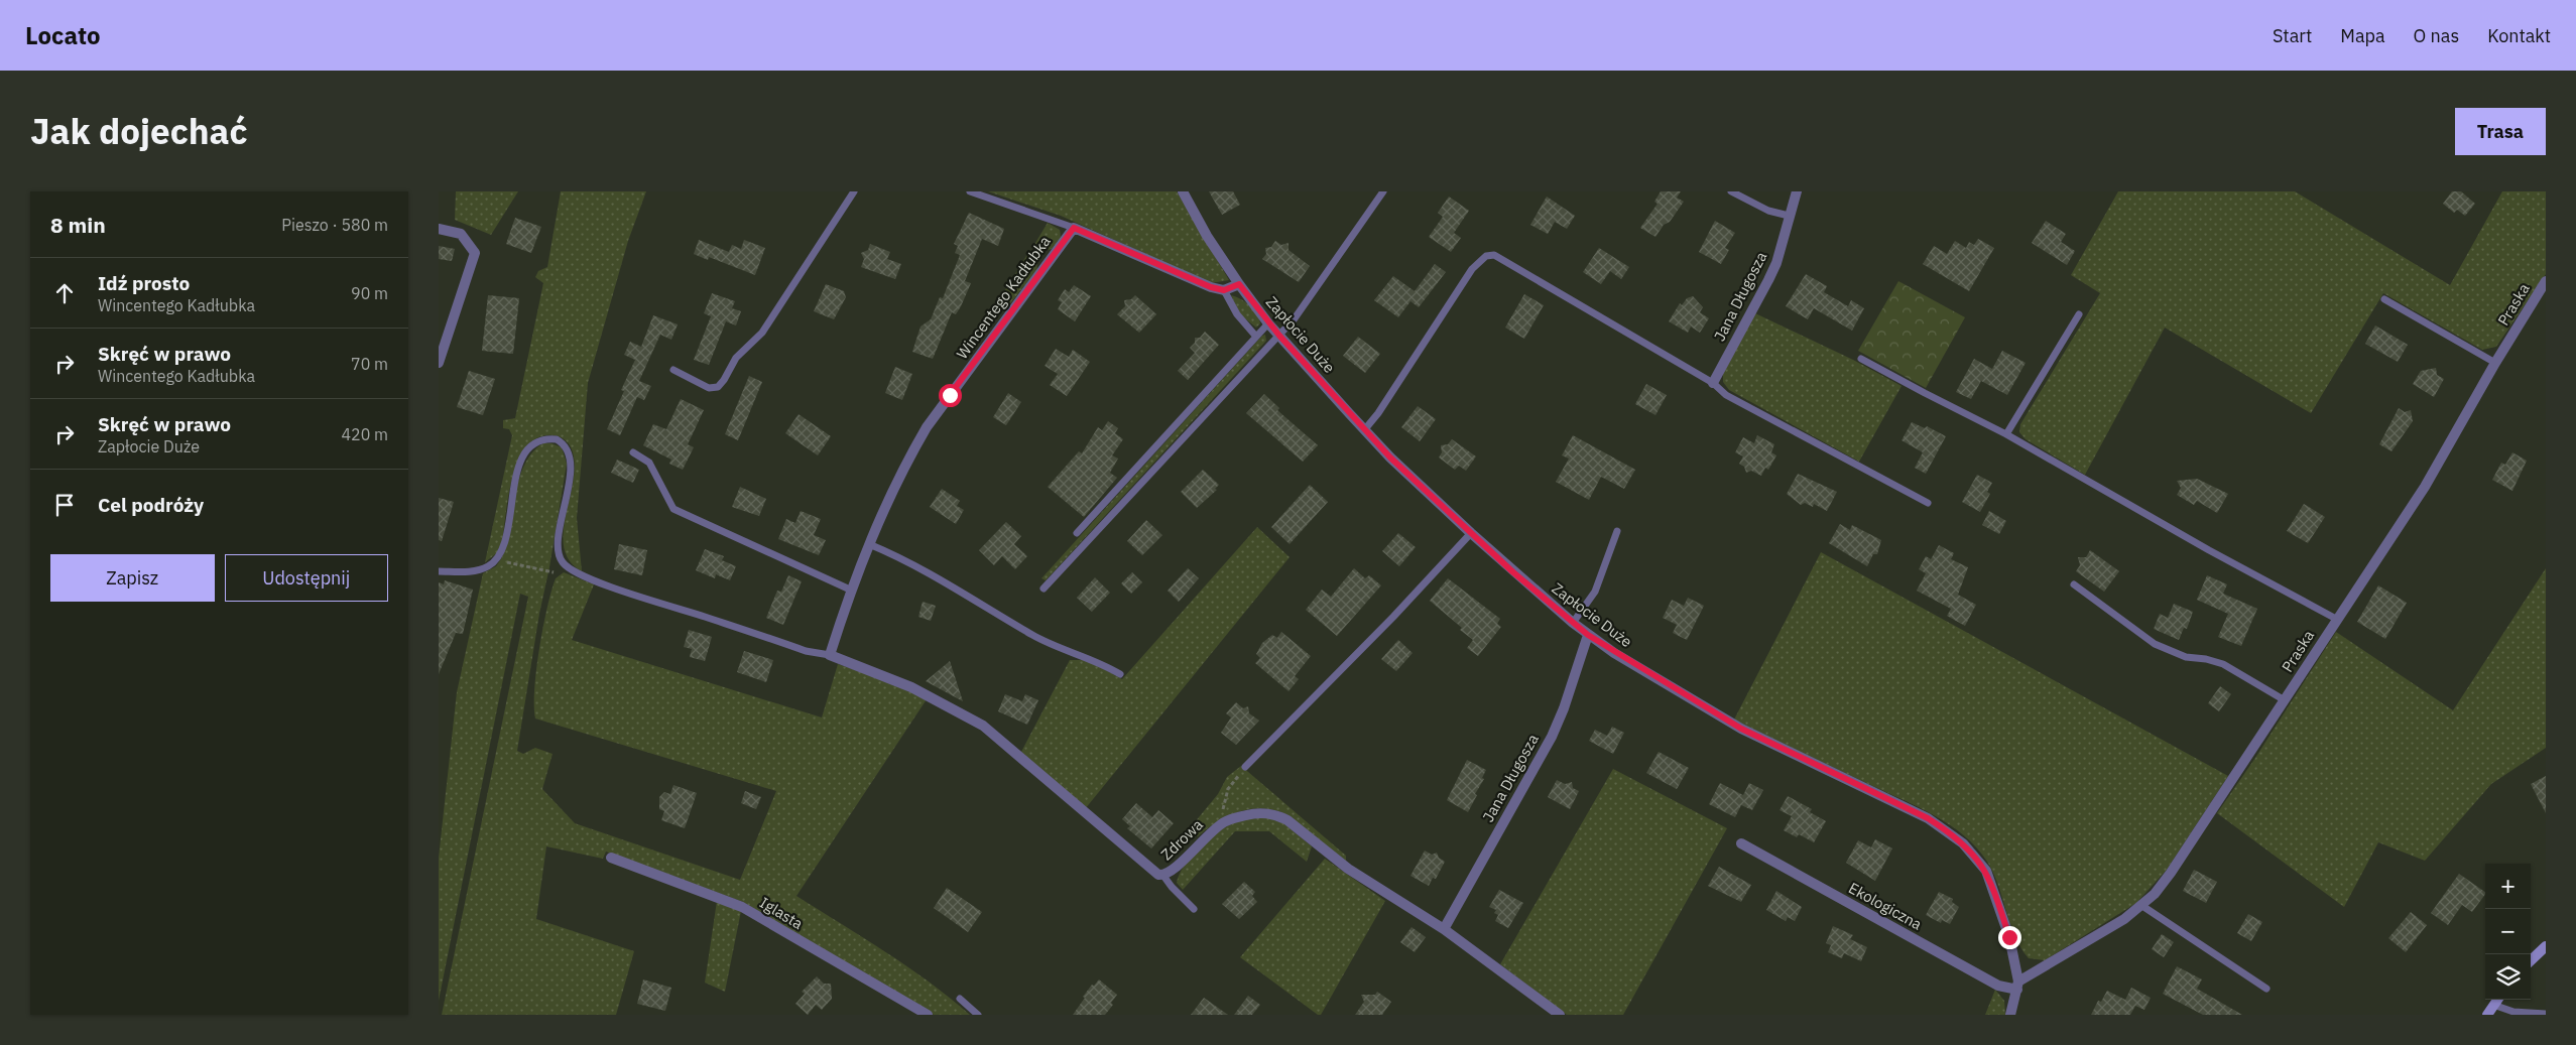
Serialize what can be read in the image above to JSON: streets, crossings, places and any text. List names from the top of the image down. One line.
{"streets":{"street":["Jana Długosza","Wincentego Kadłubka","Praska","Zapłocie Duże","Zdrowa","Ekologiczna","Iglasta"]},"crossings":[["Jana Długosza","Zapłocie Duże"],["Jana Długosza","Zdrowa"],["Wincentego Kadłubka","Zdrowa"],["Praska","Zapłocie Duże"],["Praska","Ekologiczna"],["Zapłocie Duże","Ekologiczna"]],"page":{"header":"Locato","nav":["Start","Mapa","O nas","Kontakt"],"title":"Jak dojechać","buttons":["Trasa",["Zapisz","Udostępnij"]],"heading":["8 min","Pieszo · 580 m"],"list":[["Idź prosto","Wincentego Kadłubka","90 m"],["Skręć w prawo","Wincentego Kadłubka","70 m"],["Skręć w prawo","Zapłocie Duże","420 m"],"Cel podróży"],"map_buttons":["+","−"]}}
